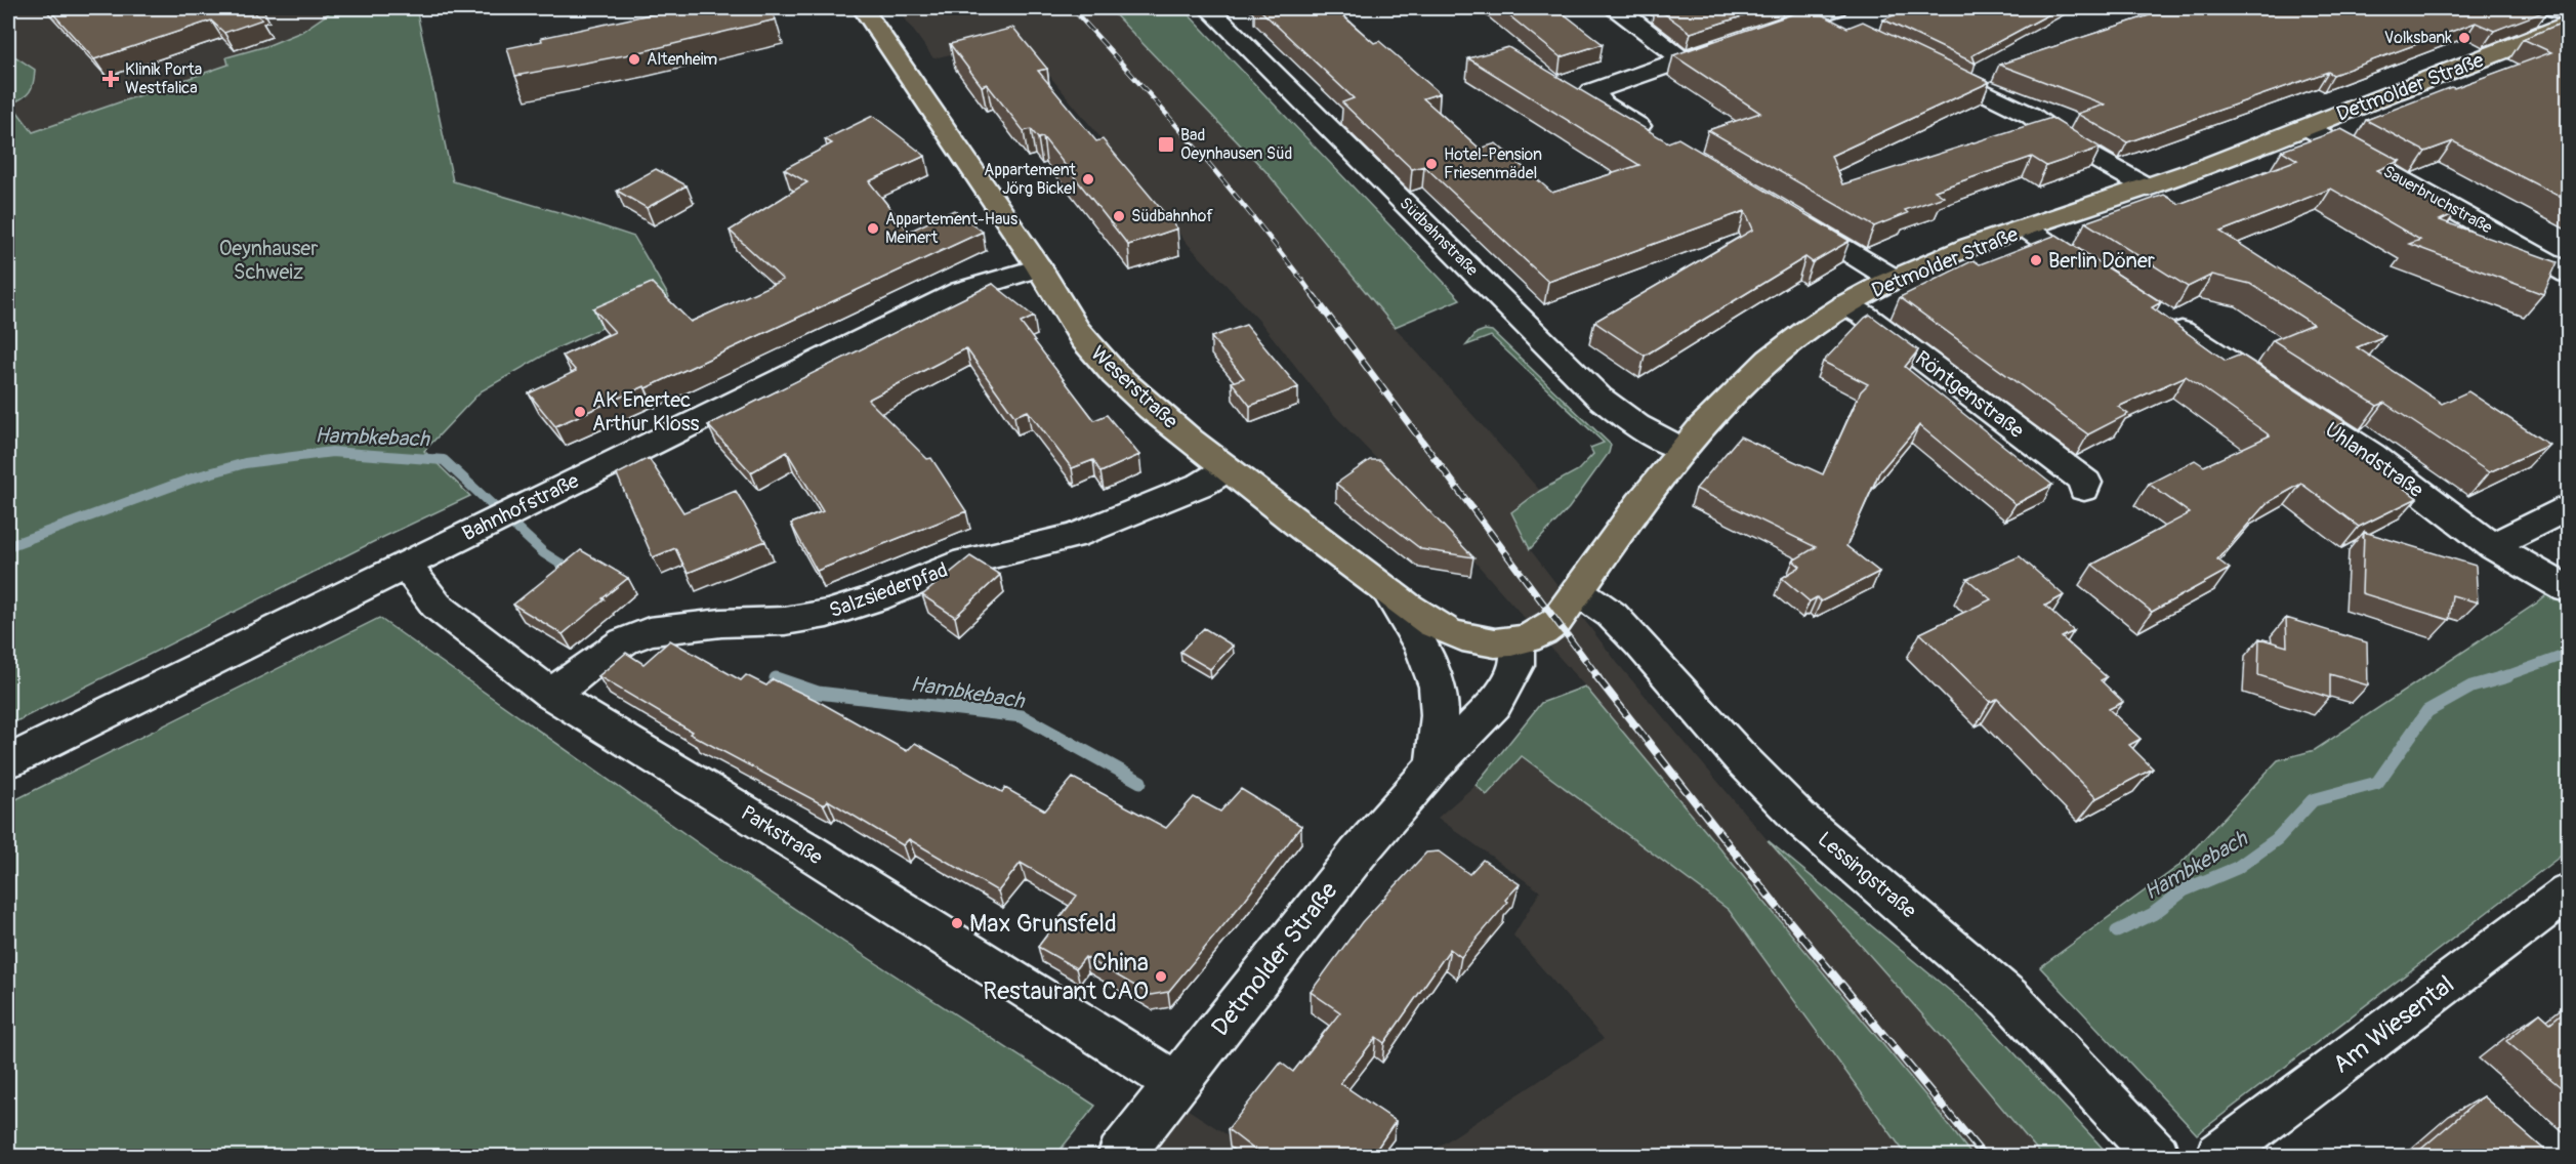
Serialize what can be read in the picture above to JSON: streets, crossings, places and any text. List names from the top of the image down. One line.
{"streets":{"main road":["Detmolder Straße","Weserstraße"],"street":["Sauerbruchstraße","Südbahnstraße","Röntgenstraße","Uhlandstraße","Bahnhofstraße","Salzsiederpfad","Parkstraße","Lessingstraße","Am Wiesental"]},"crossings":[["Detmolder Straße","Sauerbruchstraße"],["Detmolder Straße","Südbahnstraße"],["Detmolder Straße","Weserstraße"],["Detmolder Straße","Röntgenstraße"],["Detmolder Straße","Parkstraße"],["Detmolder Straße","Lessingstraße"],["Weserstraße","Bahnhofstraße"],["Weserstraße","Salzsiederpfad"],["Bahnhofstraße","Parkstraße"],["Salzsiederpfad","Parkstraße"]],"water":["Hambkebach"],"parks":["Oeynhauser Schweiz"],"places":{"other":["Volksbank","Altenheim","Hotel-Pension Friesenmädel","Appartement Jörg Bickel","Südbahnhof","Appartement-Haus Meinert","Berlin Döner","AK Enertec Arthur Kloss","Max Grunsfeld","China Restaurant CAO"],"health":["Klinik Porta Westfalica"],"transit":["Bad Oeynhausen Süd"]}}
